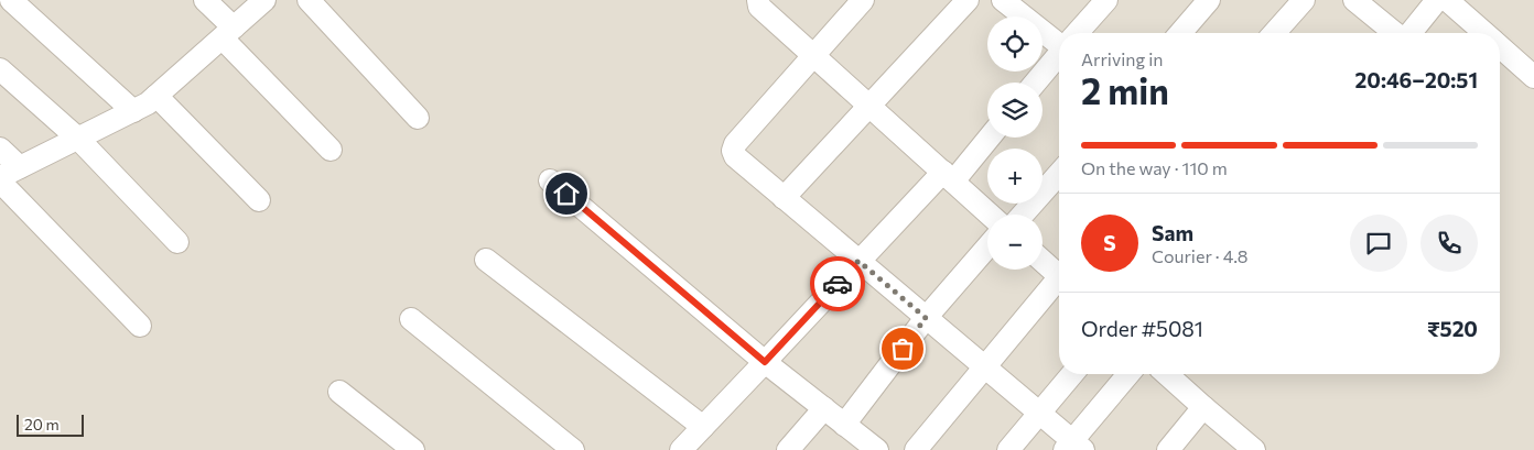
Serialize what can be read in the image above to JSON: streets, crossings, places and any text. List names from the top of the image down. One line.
{"scale_bar":"20 m","page":{"map_buttons":["+","−"],"heading":["2 min","Arriving in","20:46–20:51"],"panel":["Sam","Courier · 4.8","Order #5081","₹520"],"bar":"On the way · 110 m","round":"S","scale":"20 m"}}
